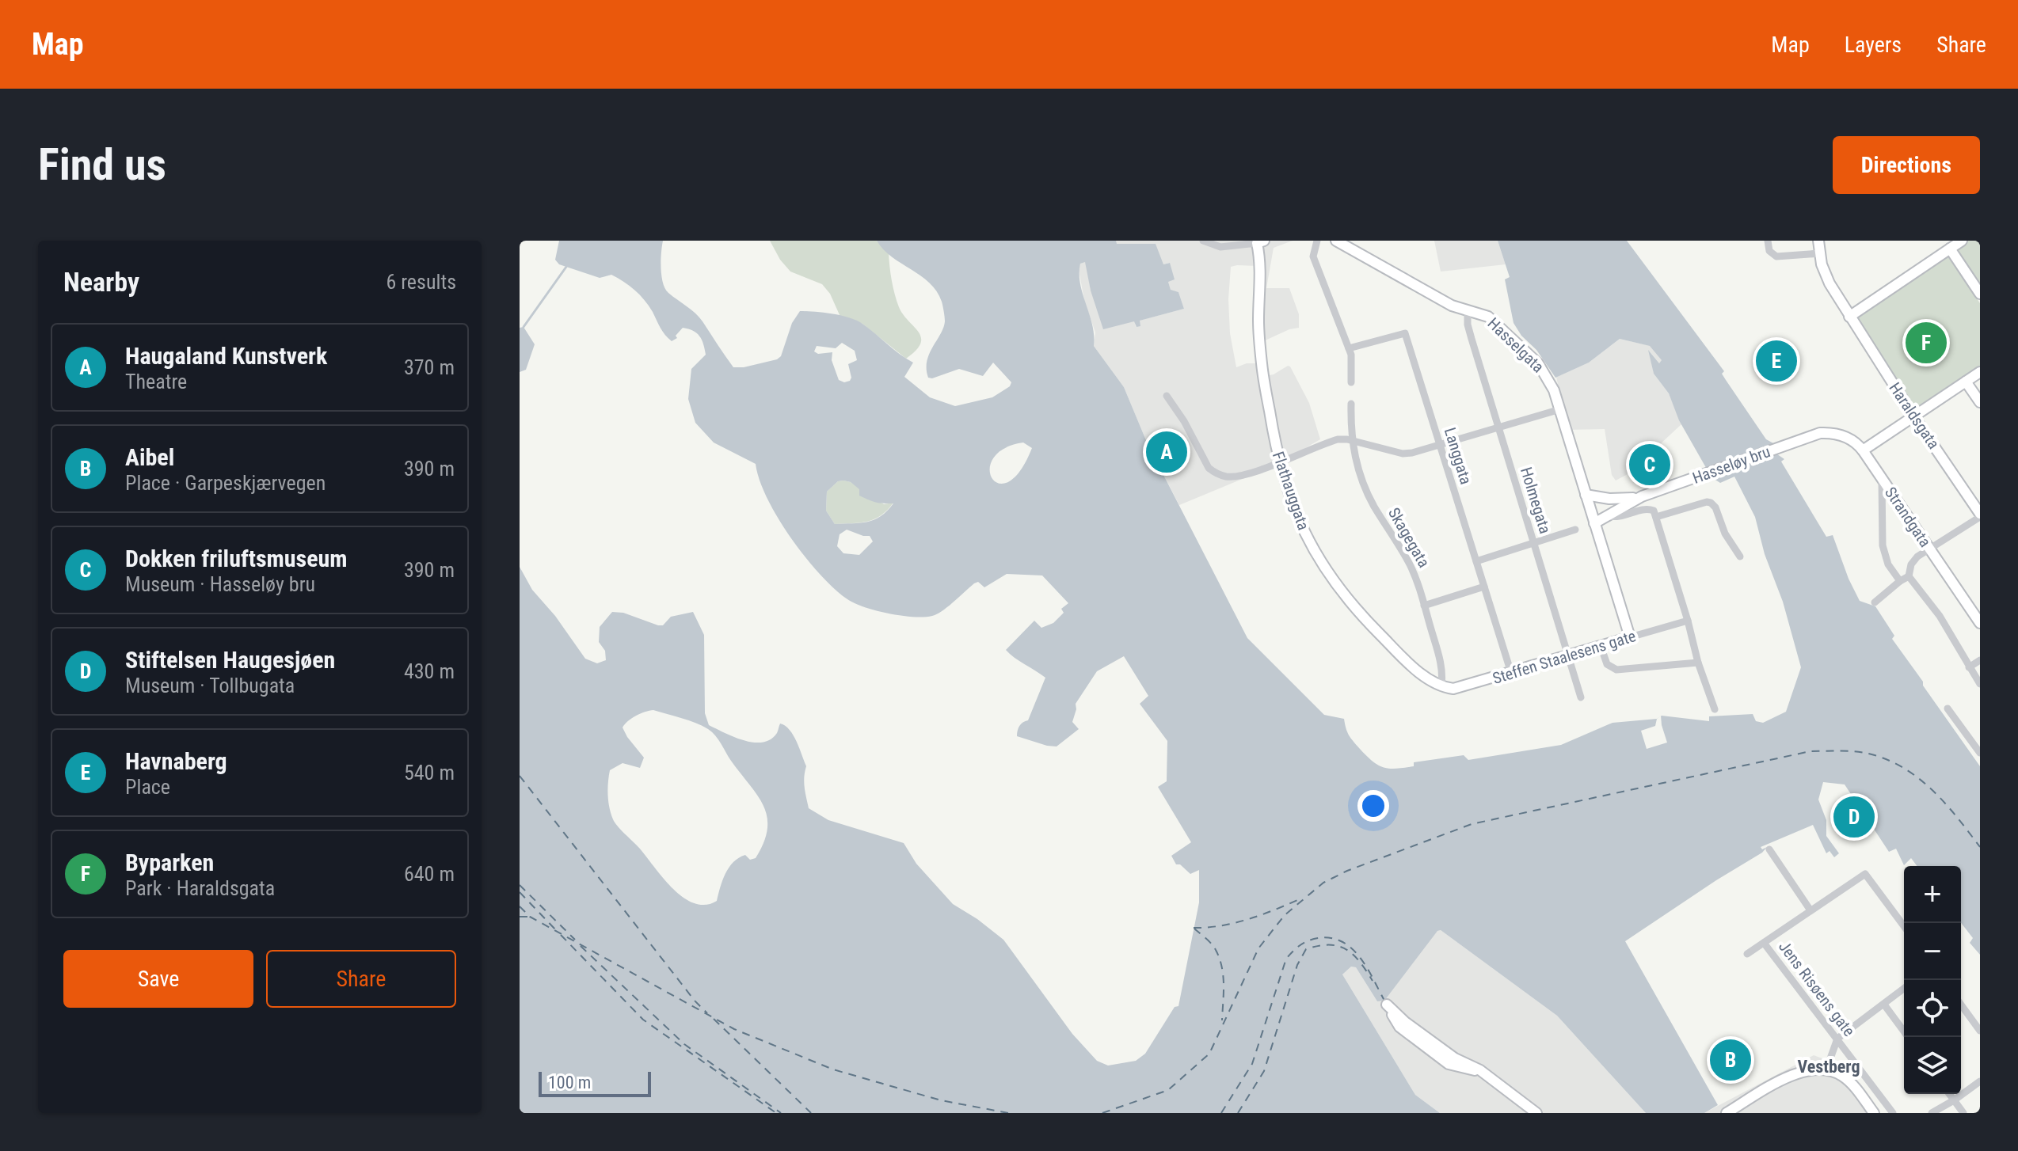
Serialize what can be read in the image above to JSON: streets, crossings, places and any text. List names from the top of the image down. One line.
{"streets":{"street":["Hasselgata","Haraldsgata","Langgata","Hasseløy bru","Flathauggata","Holmegata","Strandgata","Skagegata","Steffen Staalesens gate","Jens Risøens gate"]},"crossings":[["Hasselgata","Holmegata"],["Hasselgata","Steffen Staalesens gate"],["Langgata","Steffen Staalesens gate"],["Hasseløy bru","Strandgata"],["Flathauggata","Skagegata"],["Flathauggata","Steffen Staalesens gate"],["Holmegata","Steffen Staalesens gate"],["Skagegata","Steffen Staalesens gate"]],"districts":["Vestberg"],"scale_bar":"100 m","page":{"header":"Map","nav":["Map","Layers","Share"],"buttons":["Directions",["Save","Share"]],"title":"Find us","heading":["Nearby","6 results"],"pins":["F","E","A","C","D","B"],"list":[{"mark":"A","name":"Haugaland Kunstverk","note":"Theatre","value":"370 m"},{"mark":"B","name":"Aibel","note":"Place · Garpeskjærvegen","value":"390 m"},{"mark":"C","name":"Dokken friluftsmuseum","note":"Museum · Hasseløy bru","value":"390 m"},{"mark":"D","name":"Stiftelsen Haugesjøen","note":"Museum · Tollbugata","value":"430 m"},{"mark":"E","name":"Havnaberg","note":"Place","value":"540 m"},{"mark":"F","name":"Byparken","note":"Park · Haraldsgata","value":"640 m"}],"map_buttons":["+","−"],"scale":"100 m"}}
